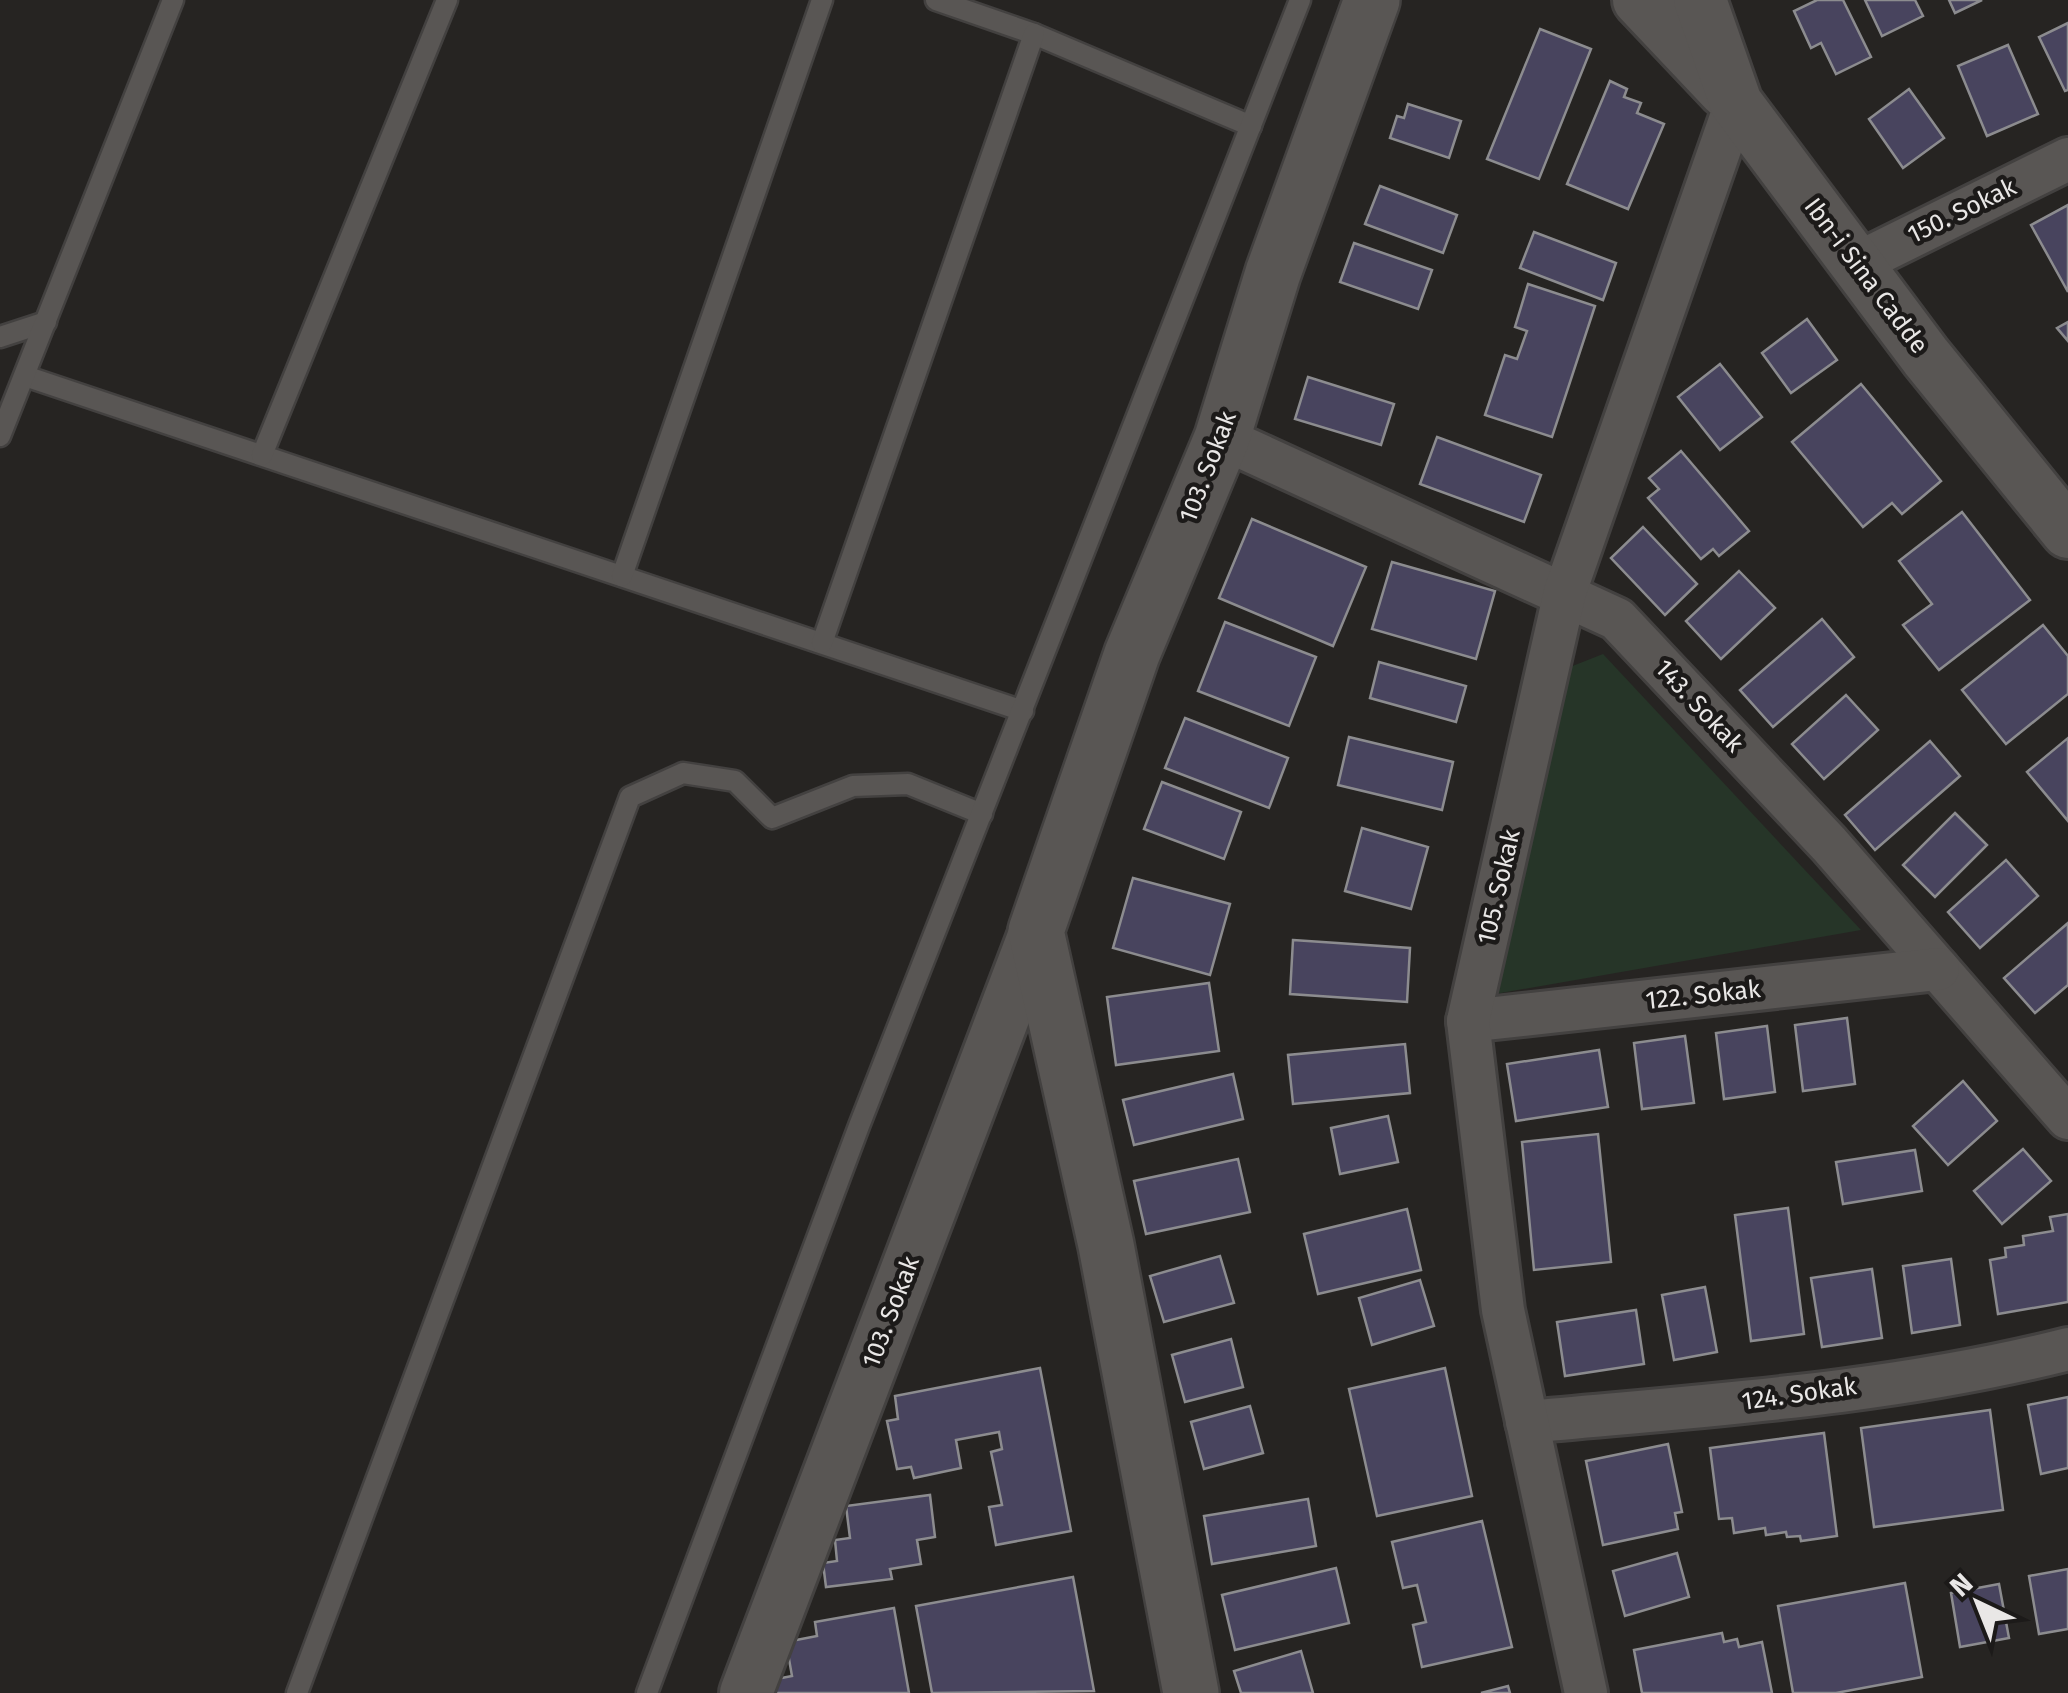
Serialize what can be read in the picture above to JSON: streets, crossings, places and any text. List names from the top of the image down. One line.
{"streets":{"main road":["103. Sokak"],"street":["150. Sokak","Ibn-i Sina Cadde","143. Sokak","105. Sokak","122. Sokak","124. Sokak"]},"crossings":[["150. Sokak","Ibn-i Sina Cadde"],["Ibn-i Sina Cadde","105. Sokak"],["103. Sokak","143. Sokak"],["143. Sokak","105. Sokak"],["143. Sokak","122. Sokak"],["105. Sokak","122. Sokak"],["105. Sokak","124. Sokak"]],"north":"top left"}
